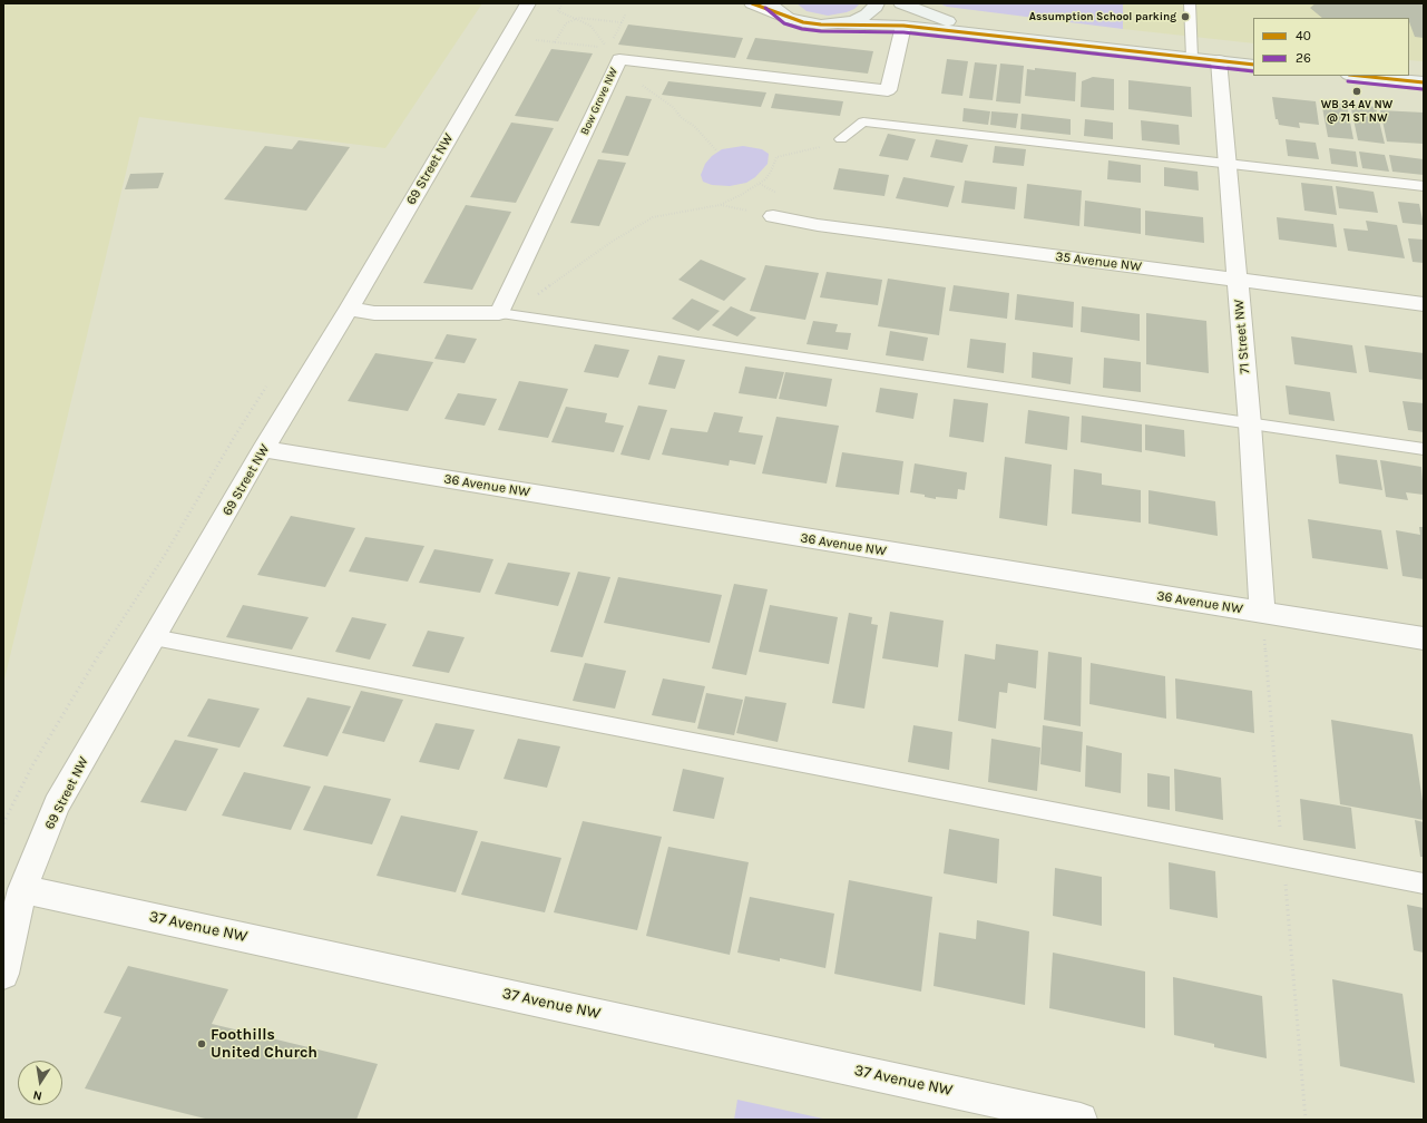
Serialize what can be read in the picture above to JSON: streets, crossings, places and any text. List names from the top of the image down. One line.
{"streets":{"street":["Bow Grove NW","69 Street NW","35 Avenue NW","71 Street NW","36 Avenue NW","37 Avenue NW"]},"crossings":[["69 Street NW","36 Avenue NW"],["69 Street NW","37 Avenue NW"],["35 Avenue NW","71 Street NW"],["71 Street NW","36 Avenue NW"]],"places":["Assumption School parking","WB 34 AV NW @ 71 ST NW","Foothills United Church"],"lines":["transit line 40","transit line 26"],"legend":["40","26"],"north":"bottom"}
